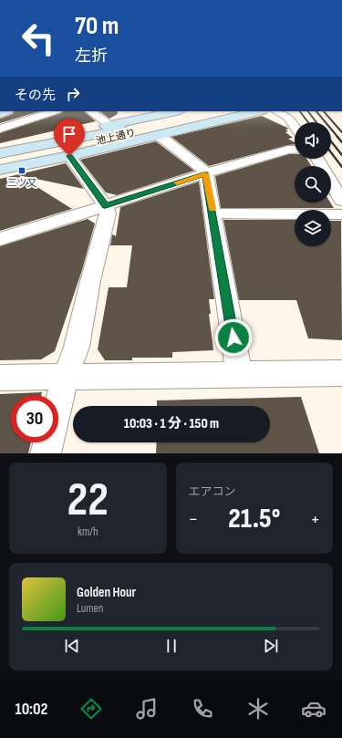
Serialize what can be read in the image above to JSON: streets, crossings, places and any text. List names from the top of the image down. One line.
{"streets":{"main road":["池上通り"]},"places":{"transit":["三ツ又"]},"page":{"turn":["70 m","左折"],"then":"その先","limit":"30","trip":"10:03 · 1 分 · 150 m","tile":[["22","km/h"],"エアコン"],"heat":["−","21.5°","+"],"song":["Golden Hour","Lumen"],"tabs":"10:02"}}
